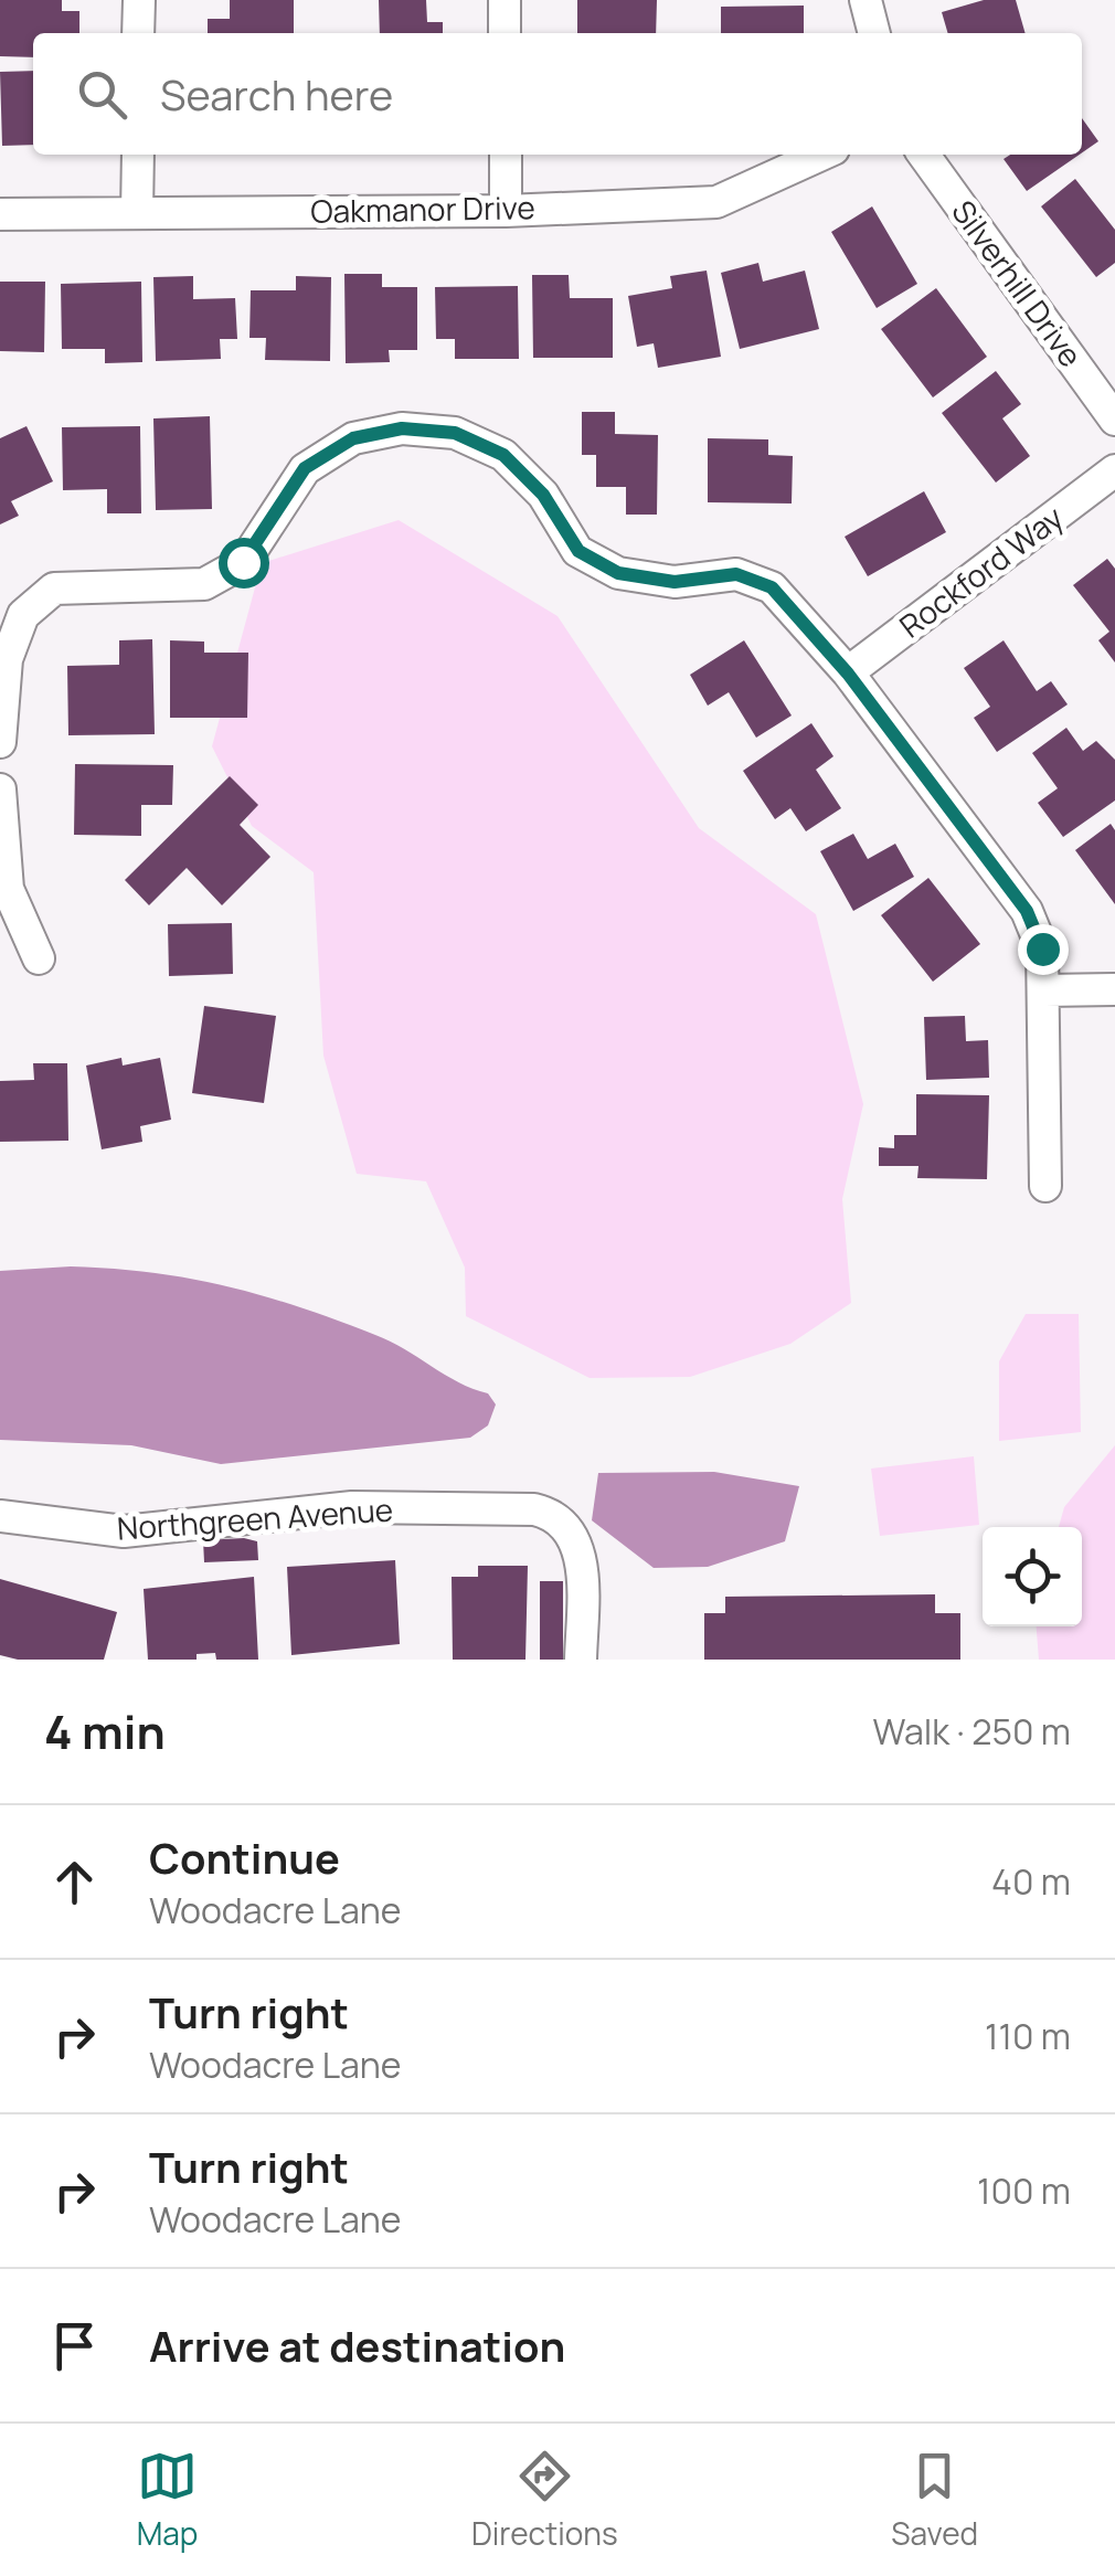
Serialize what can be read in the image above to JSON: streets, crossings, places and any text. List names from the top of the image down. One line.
{"streets":{"street":["Oakmanor Drive","Silverhill Drive","Rockford Way","Northgreen Avenue"]},"page":{"search":"Search here","heading":["4 min","Walk · 250 m"],"list":[["Continue","Woodacre Lane","40 m"],["Turn right","Woodacre Lane","110 m"],["Turn right","Woodacre Lane","100 m"],"Arrive at destination"],"nav":["Map","Directions","Saved"]}}
